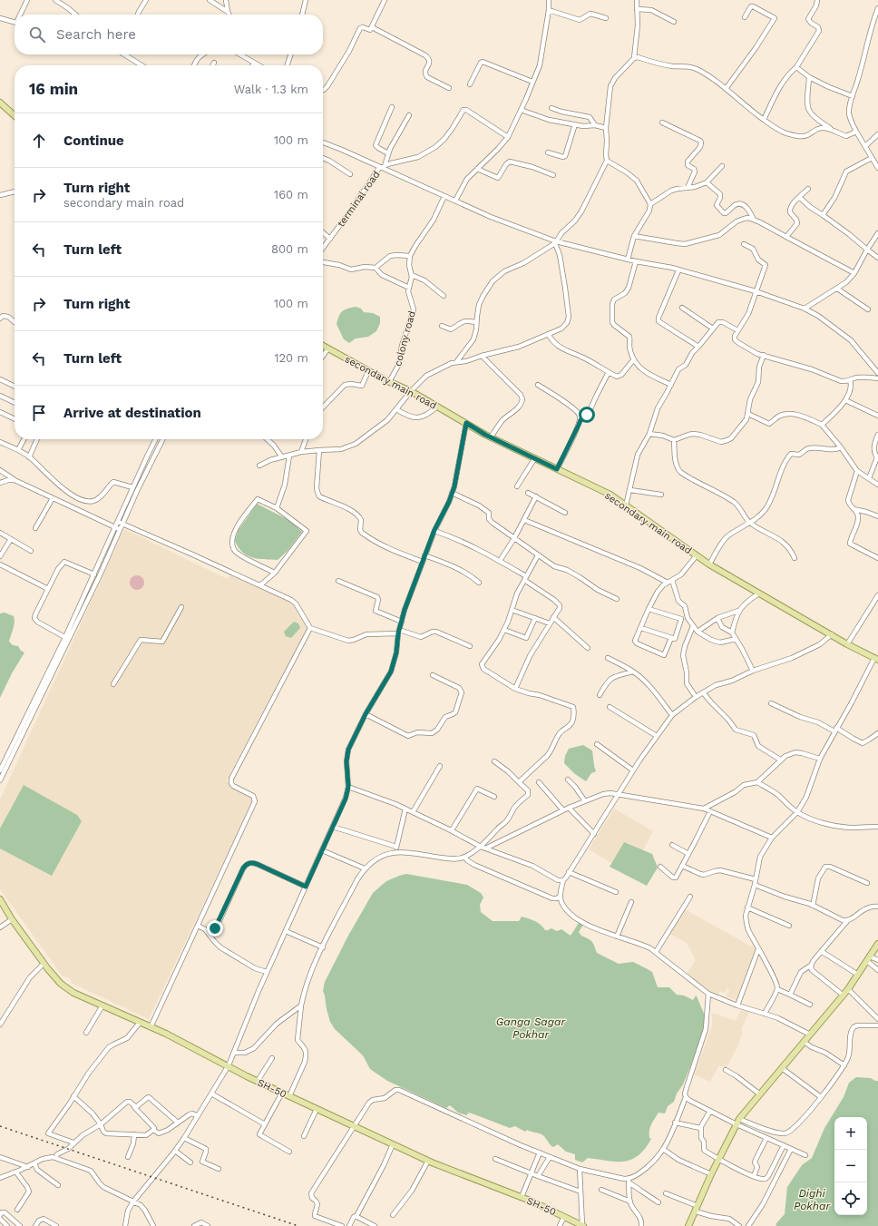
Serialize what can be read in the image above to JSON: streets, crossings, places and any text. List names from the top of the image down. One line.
{"streets":{"main road":["secondary main road","SH-50"],"street":["terminal road","colony road"]},"crossings":[["colony road","secondary main road"]],"water":["Ganga Sagar Pokhar","Dighi Pokhar"],"page":{"search":"Search here","heading":["16 min","Walk · 1.3 km"],"list":[["Continue","100 m"],["Turn right","secondary main road","160 m"],["Turn left","800 m"],["Turn right","100 m"],["Turn left","120 m"],"Arrive at destination"],"map_buttons":["+","−"]}}
